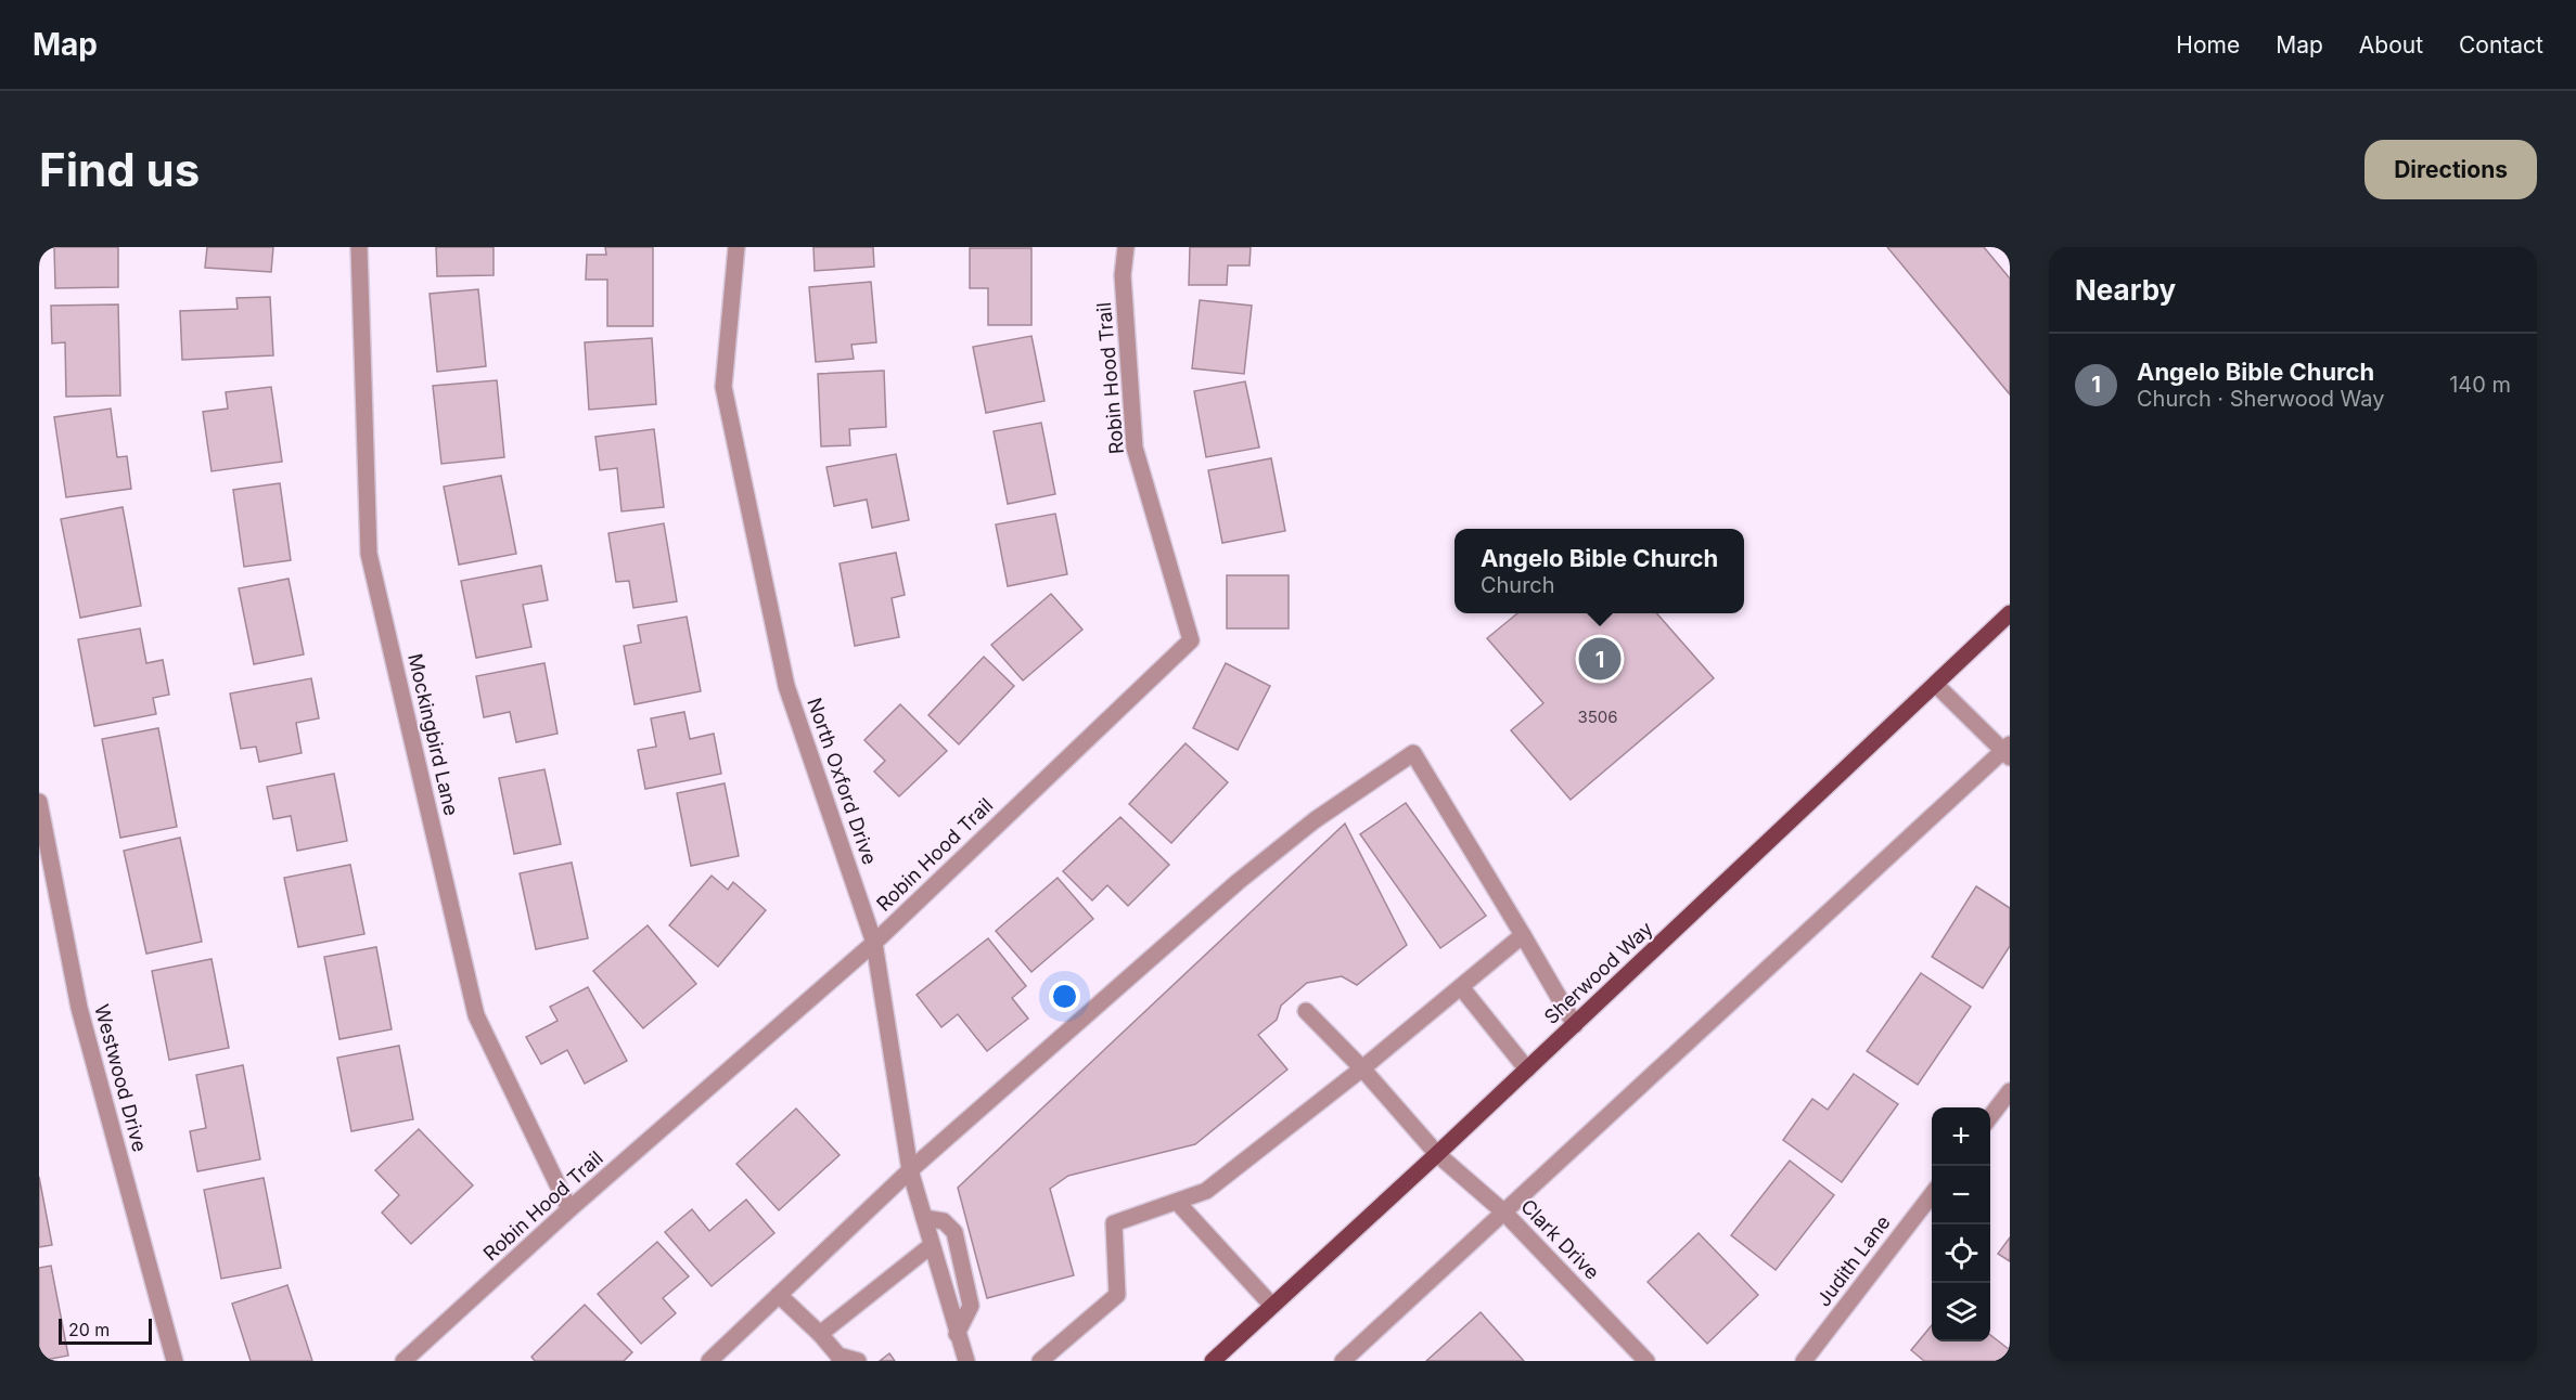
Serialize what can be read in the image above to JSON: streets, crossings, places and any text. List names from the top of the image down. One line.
{"streets":{"main road":["Sherwood Way"],"street":["Robin Hood Trail","Mockingbird Lane","North Oxford Drive","Westwood Drive","Clark Drive","Judith Lane"]},"crossings":[["Robin Hood Trail","Mockingbird Lane"],["Robin Hood Trail","North Oxford Drive"],["Sherwood Way","Clark Drive"]],"house_numbers":["3506"],"scale_bar":"20 m","page":{"header":"Map","nav":["Home","Map","About","Contact"],"buttons":"Directions","title":"Find us","heading":"Nearby","list":[{"mark":"1","name":"Angelo Bible Church","note":"Church · Sherwood Way","value":"140 m"}],"popup":["Angelo Bible Church","Church"],"pins":"1","map_buttons":["+","−"],"scale":"20 m"}}
